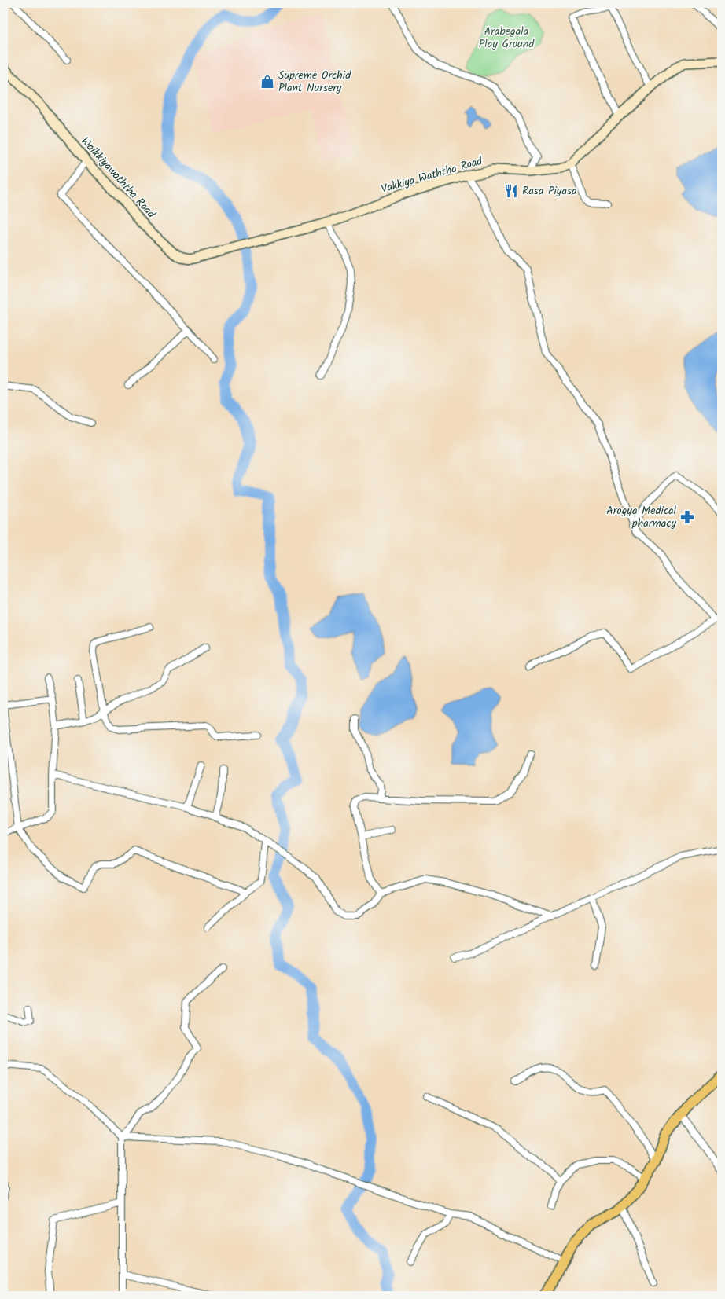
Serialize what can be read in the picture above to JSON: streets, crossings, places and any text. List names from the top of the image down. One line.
{"streets":{"street":["Vakkiya Waththa Road","Waikkiyawaththa Road"]},"crossings":[["Vakkiya Waththa Road","Waikkiyawaththa Road"]],"parks":["Arabegala Play Ground"],"places":{"shop":["Supreme Orchid Plant Nursery"],"restaurant":["Rasa Piyasa"],"pharmacy":["Arogya Medical pharmacy"]}}
